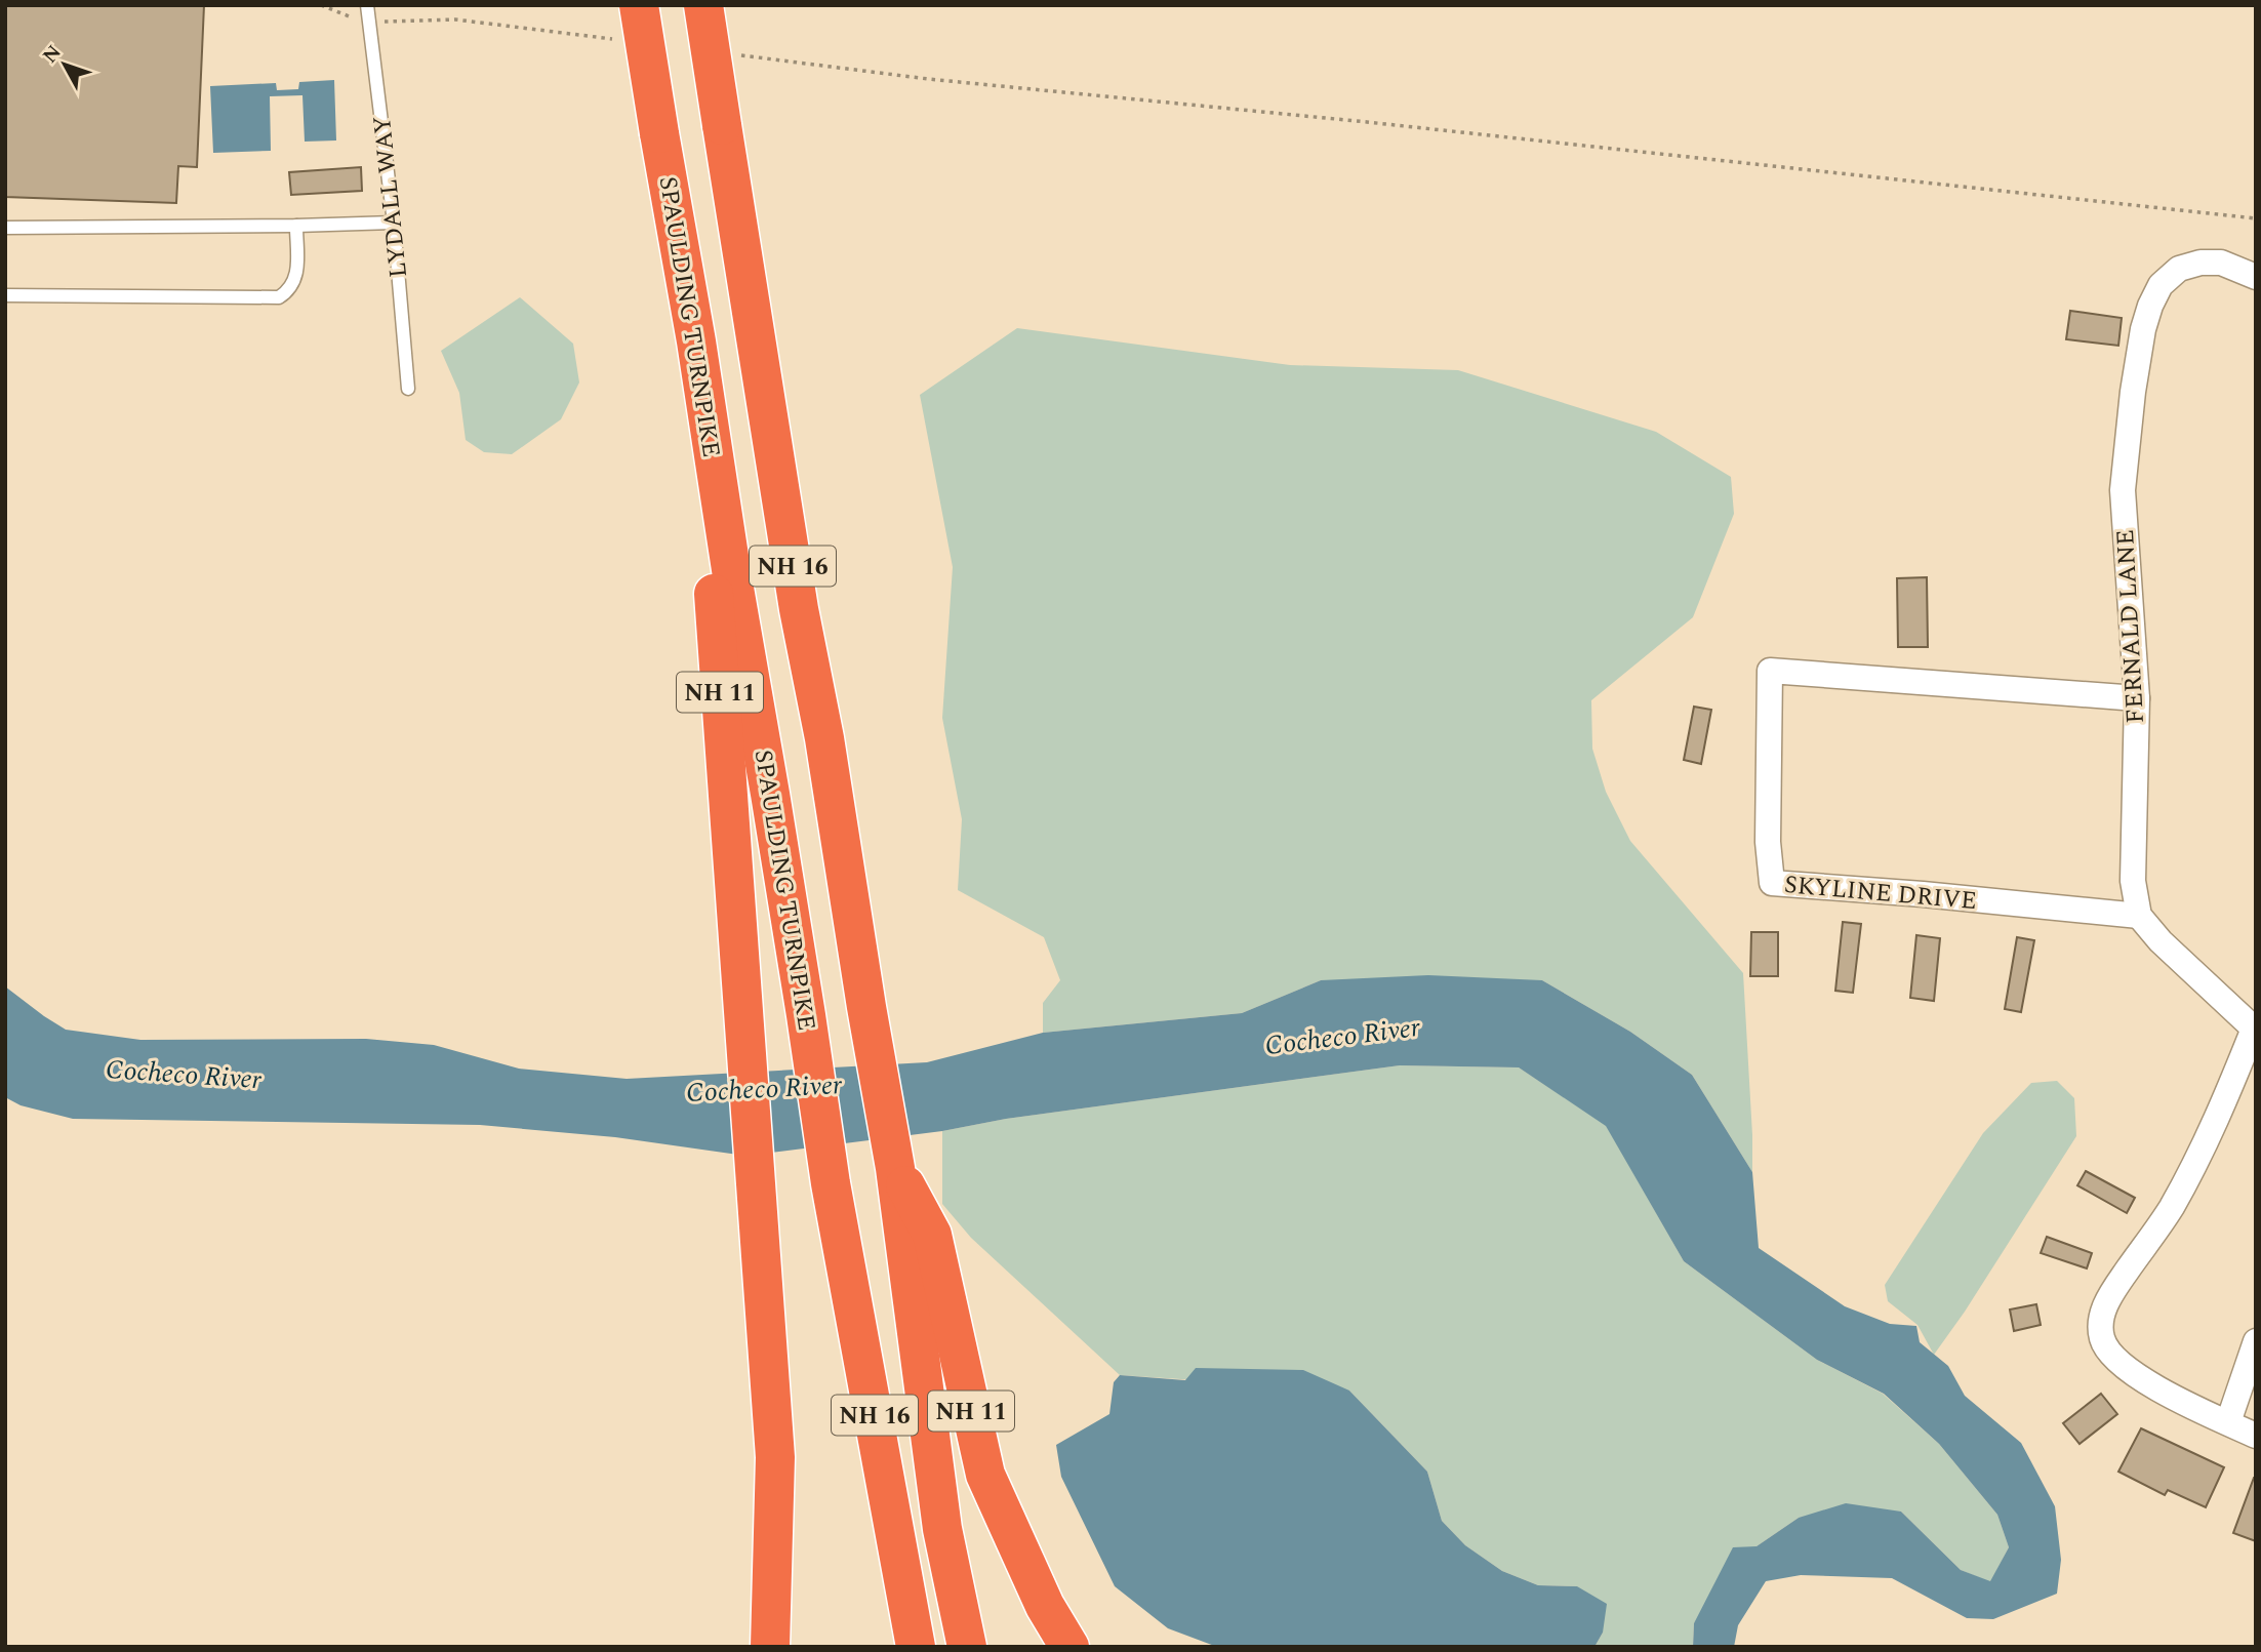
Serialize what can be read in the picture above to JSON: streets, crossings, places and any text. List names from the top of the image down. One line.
{"streets":{"highway":["SPAULDING TURNPIKE","NH 16","NH 11"],"street":["FERNALD LANE","SKYLINE DRIVE"],"lane":["LYDALL WAY"]},"crossings":[["SPAULDING TURNPIKE","NH 11"],["NH 16","NH 11"],["FERNALD LANE","SKYLINE DRIVE"]],"water":["Cocheco River"],"north":"top left"}
